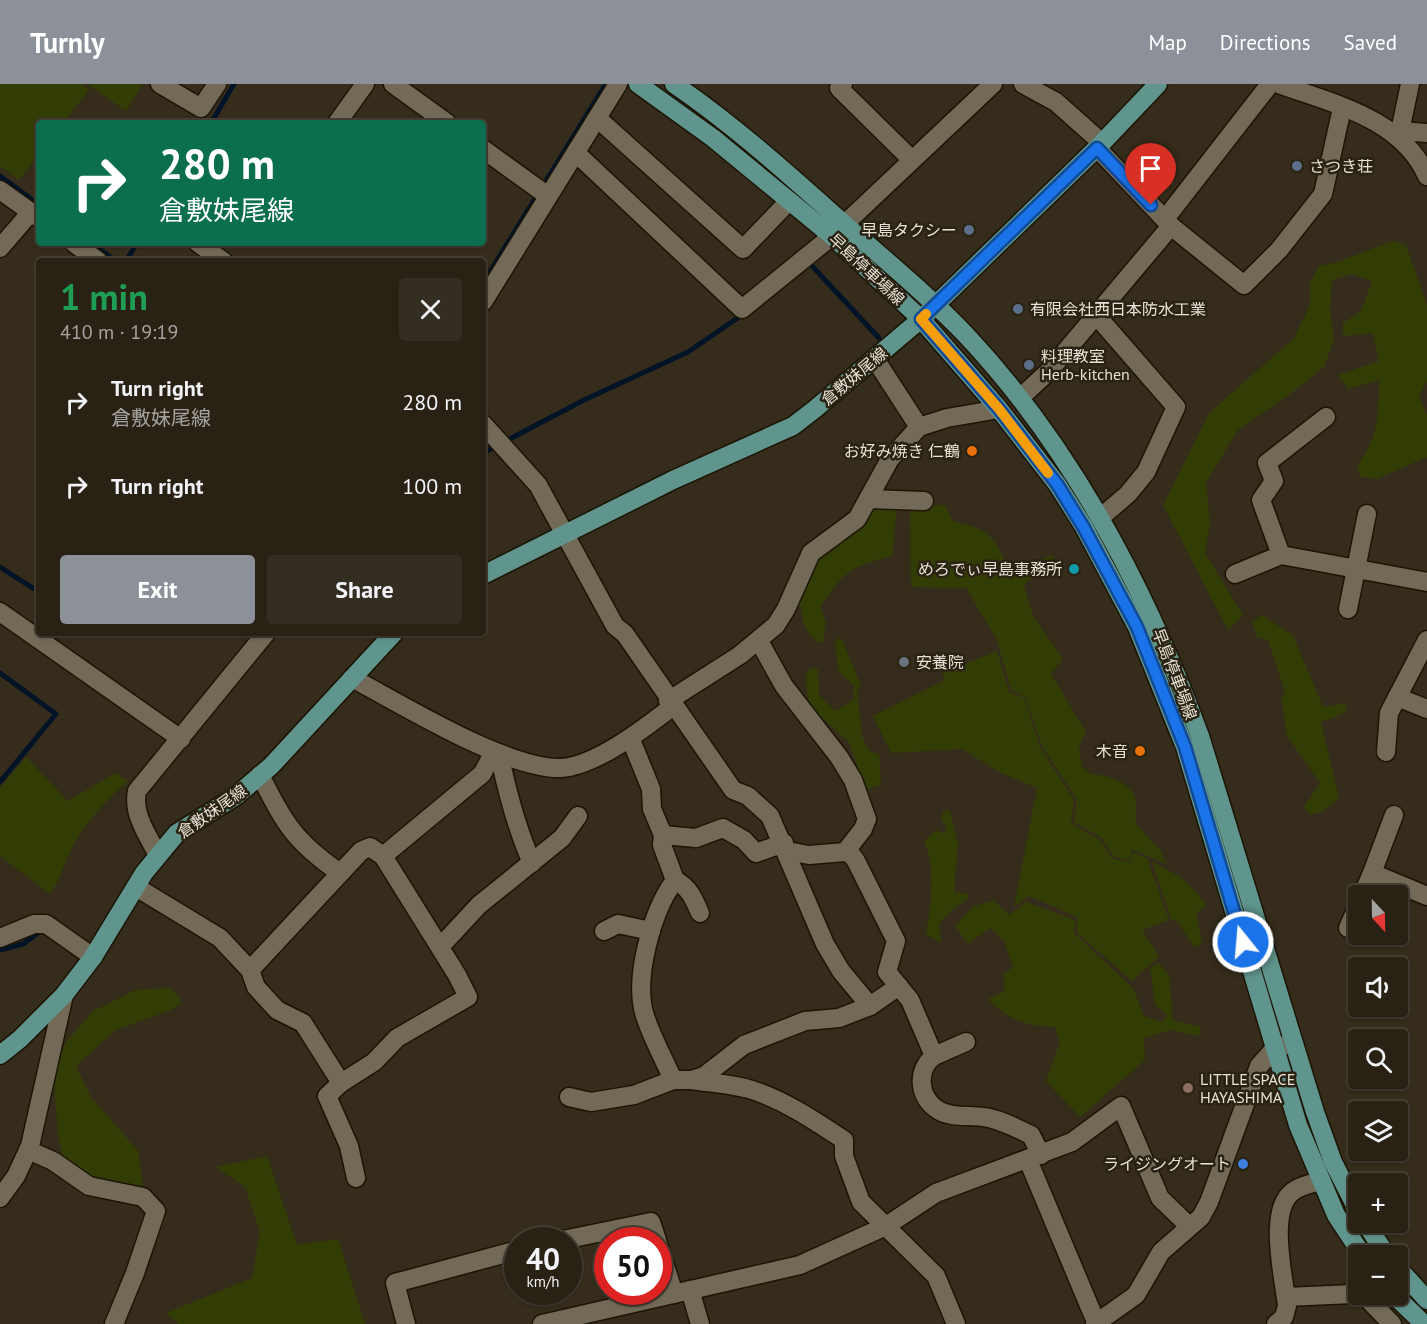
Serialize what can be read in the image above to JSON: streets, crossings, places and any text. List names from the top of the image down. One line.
{"streets":{"main road":["早島停車場線","倉敷妹尾線"]},"crossings":[["早島停車場線","倉敷妹尾線"]],"places":["さつき荘","早島タクシー","有限会社西日本防水工業","料理教室 Herb-kitchen","お好み焼き 仁鶴","めろでぃ早島事務所","安養院","木音","LITTLE SPACE HAYASHIMA","ライジングオート"],"north":"bottom","page":{"header":"Turnly","nav":["Map","Directions","Saved"],"turn":["280 m","倉敷妹尾線"],"heading":["1 min","410 m · 19:19"],"list":[{"name":"Turn right","note":"倉敷妹尾線","value":"280 m"},{"name":"Turn right","value":"100 m"}],"buttons":["Exit","Share"],"map_buttons":["+","−"],"speed":"40 km/h","limit":"50"}}
